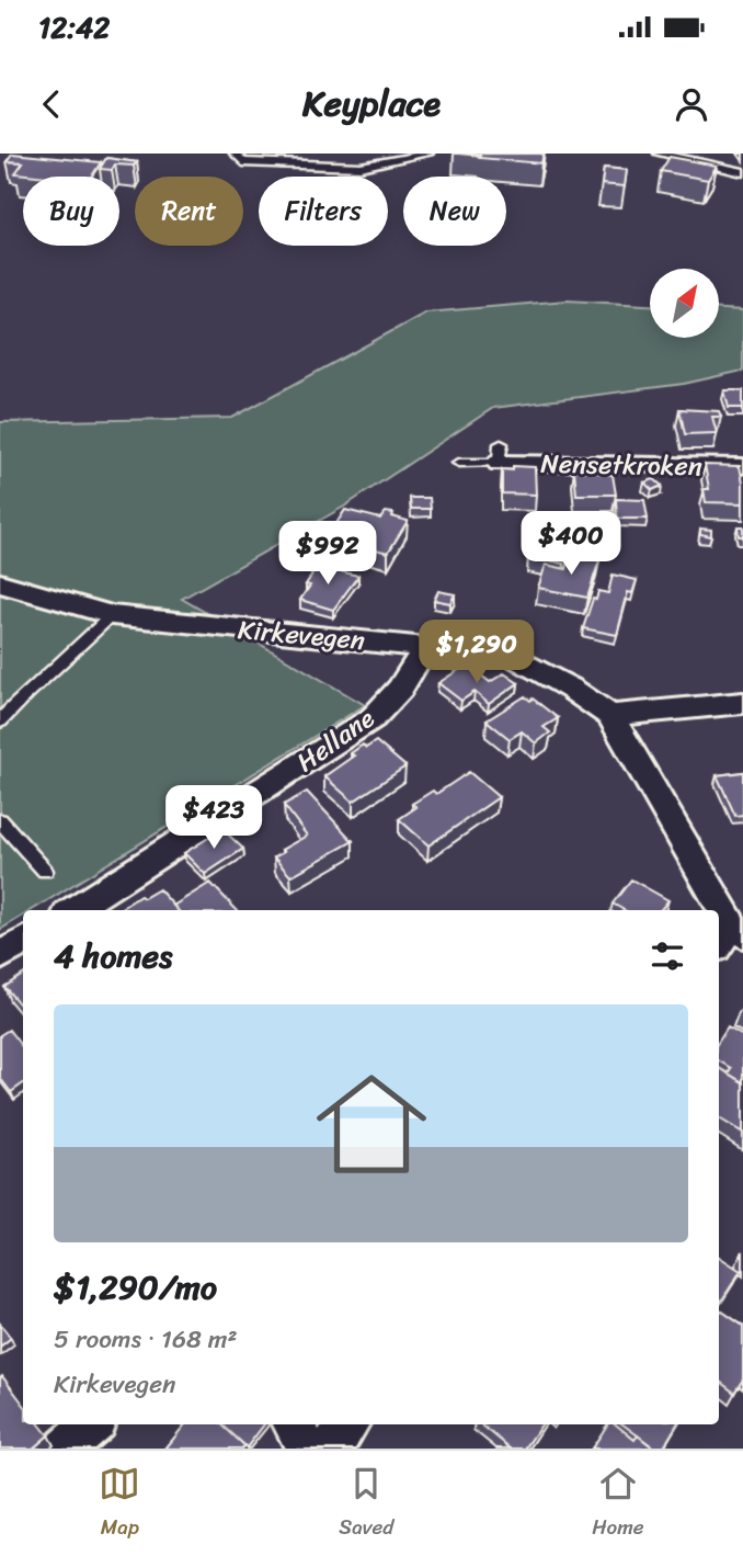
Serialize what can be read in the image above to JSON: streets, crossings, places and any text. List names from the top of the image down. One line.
{"streets":{"street":["Nensetkroken","Kirkevegen","Hellane"]},"crossings":[["Kirkevegen","Hellane"]],"north":"top right","page":{"status":"12:42","header":"Keyplace","chip":["Buy","Rent","Filters","New"],"price":["$400","$992","$1,290","$423"],"heading":"4 homes","list":[{"name":"$1,290/mo","note":"5 rooms · 168 m² · Kirkevegen"}],"tabs":["Map","Saved","Home"]}}
